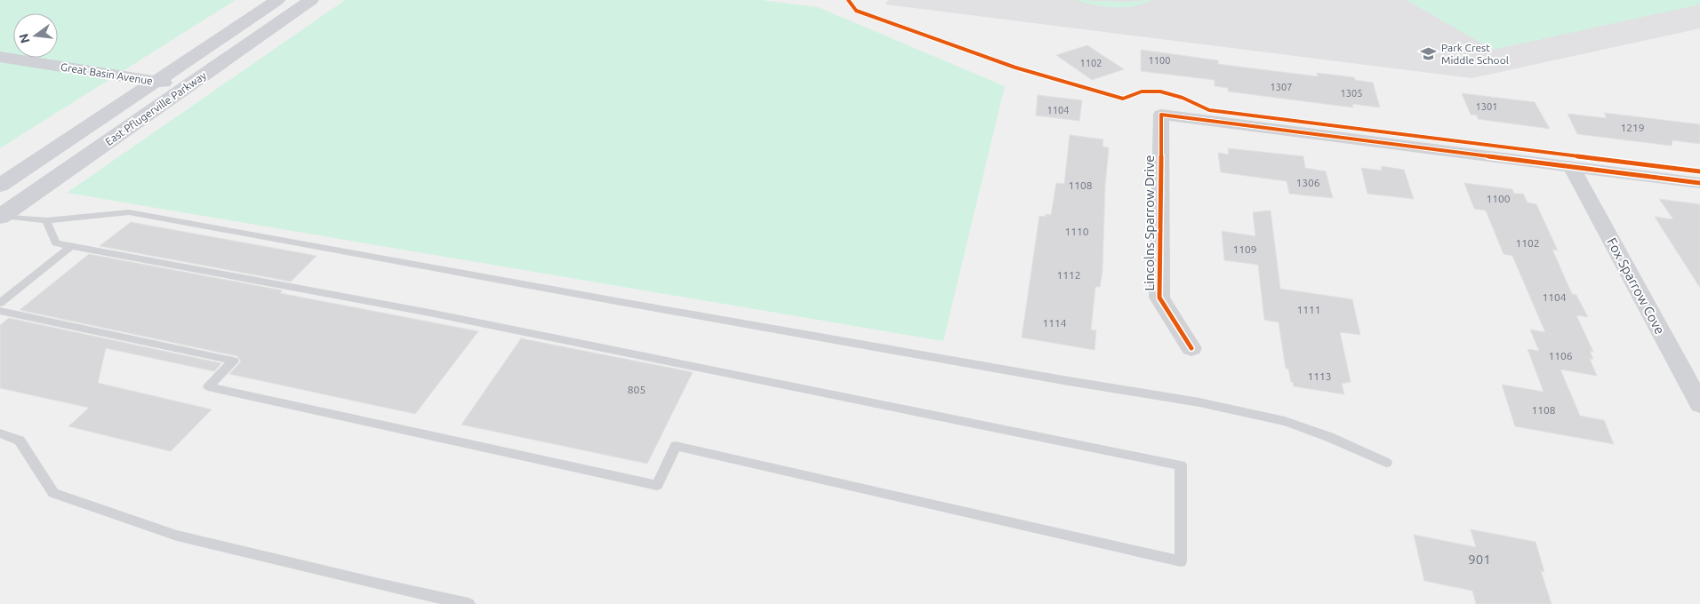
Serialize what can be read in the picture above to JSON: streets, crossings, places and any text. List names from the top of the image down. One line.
{"streets":{"main road":["Great Basin Avenue","East Pflugerville Parkway"],"street":["Lincolns Sparrow Drive","Fox Sparrow Cove"]},"crossings":[["Great Basin Avenue","East Pflugerville Parkway"],["Lincolns Sparrow Drive","Fox Sparrow Cove"]],"places":{"school or university":["Park Crest Middle School"]},"house_numbers":["1100","1102","1307","1305","1301","1104","1219","1306","1108","1100","1110","1102","1109","1112","1104","1111","1114","1106","1113","805","1108","901"],"north":"left"}
